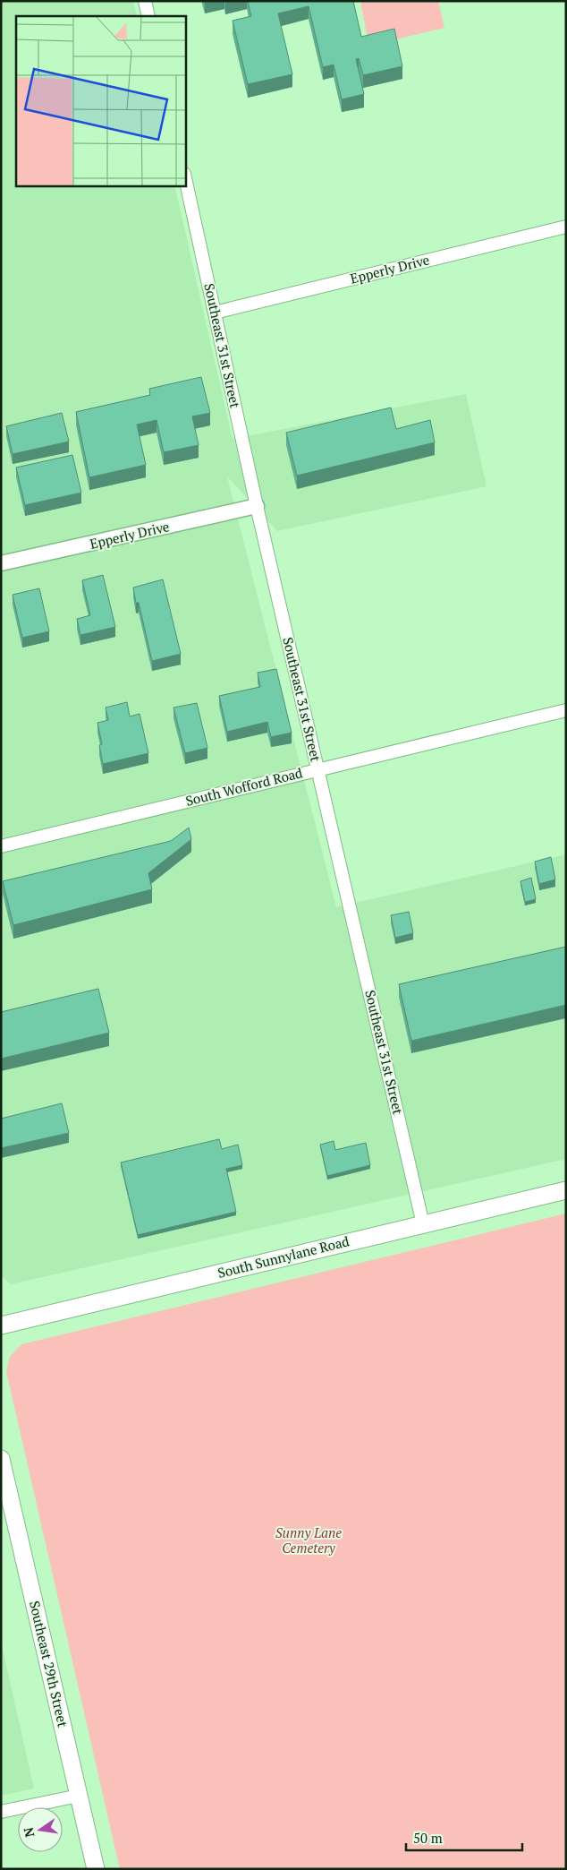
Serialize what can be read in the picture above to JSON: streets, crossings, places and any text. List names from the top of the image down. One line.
{"streets":{"main road":["South Sunnylane Road","Southeast 29th Street"],"street":["Epperly Drive","Southeast 31st Street","South Wofford Road"]},"crossings":[["Epperly Drive","Southeast 31st Street"],["Southeast 31st Street","South Wofford Road"],["Southeast 31st Street","South Sunnylane Road"]],"parks":["Sunny Lane Cemetery"],"scale_bar":"50 m","north":"left"}
